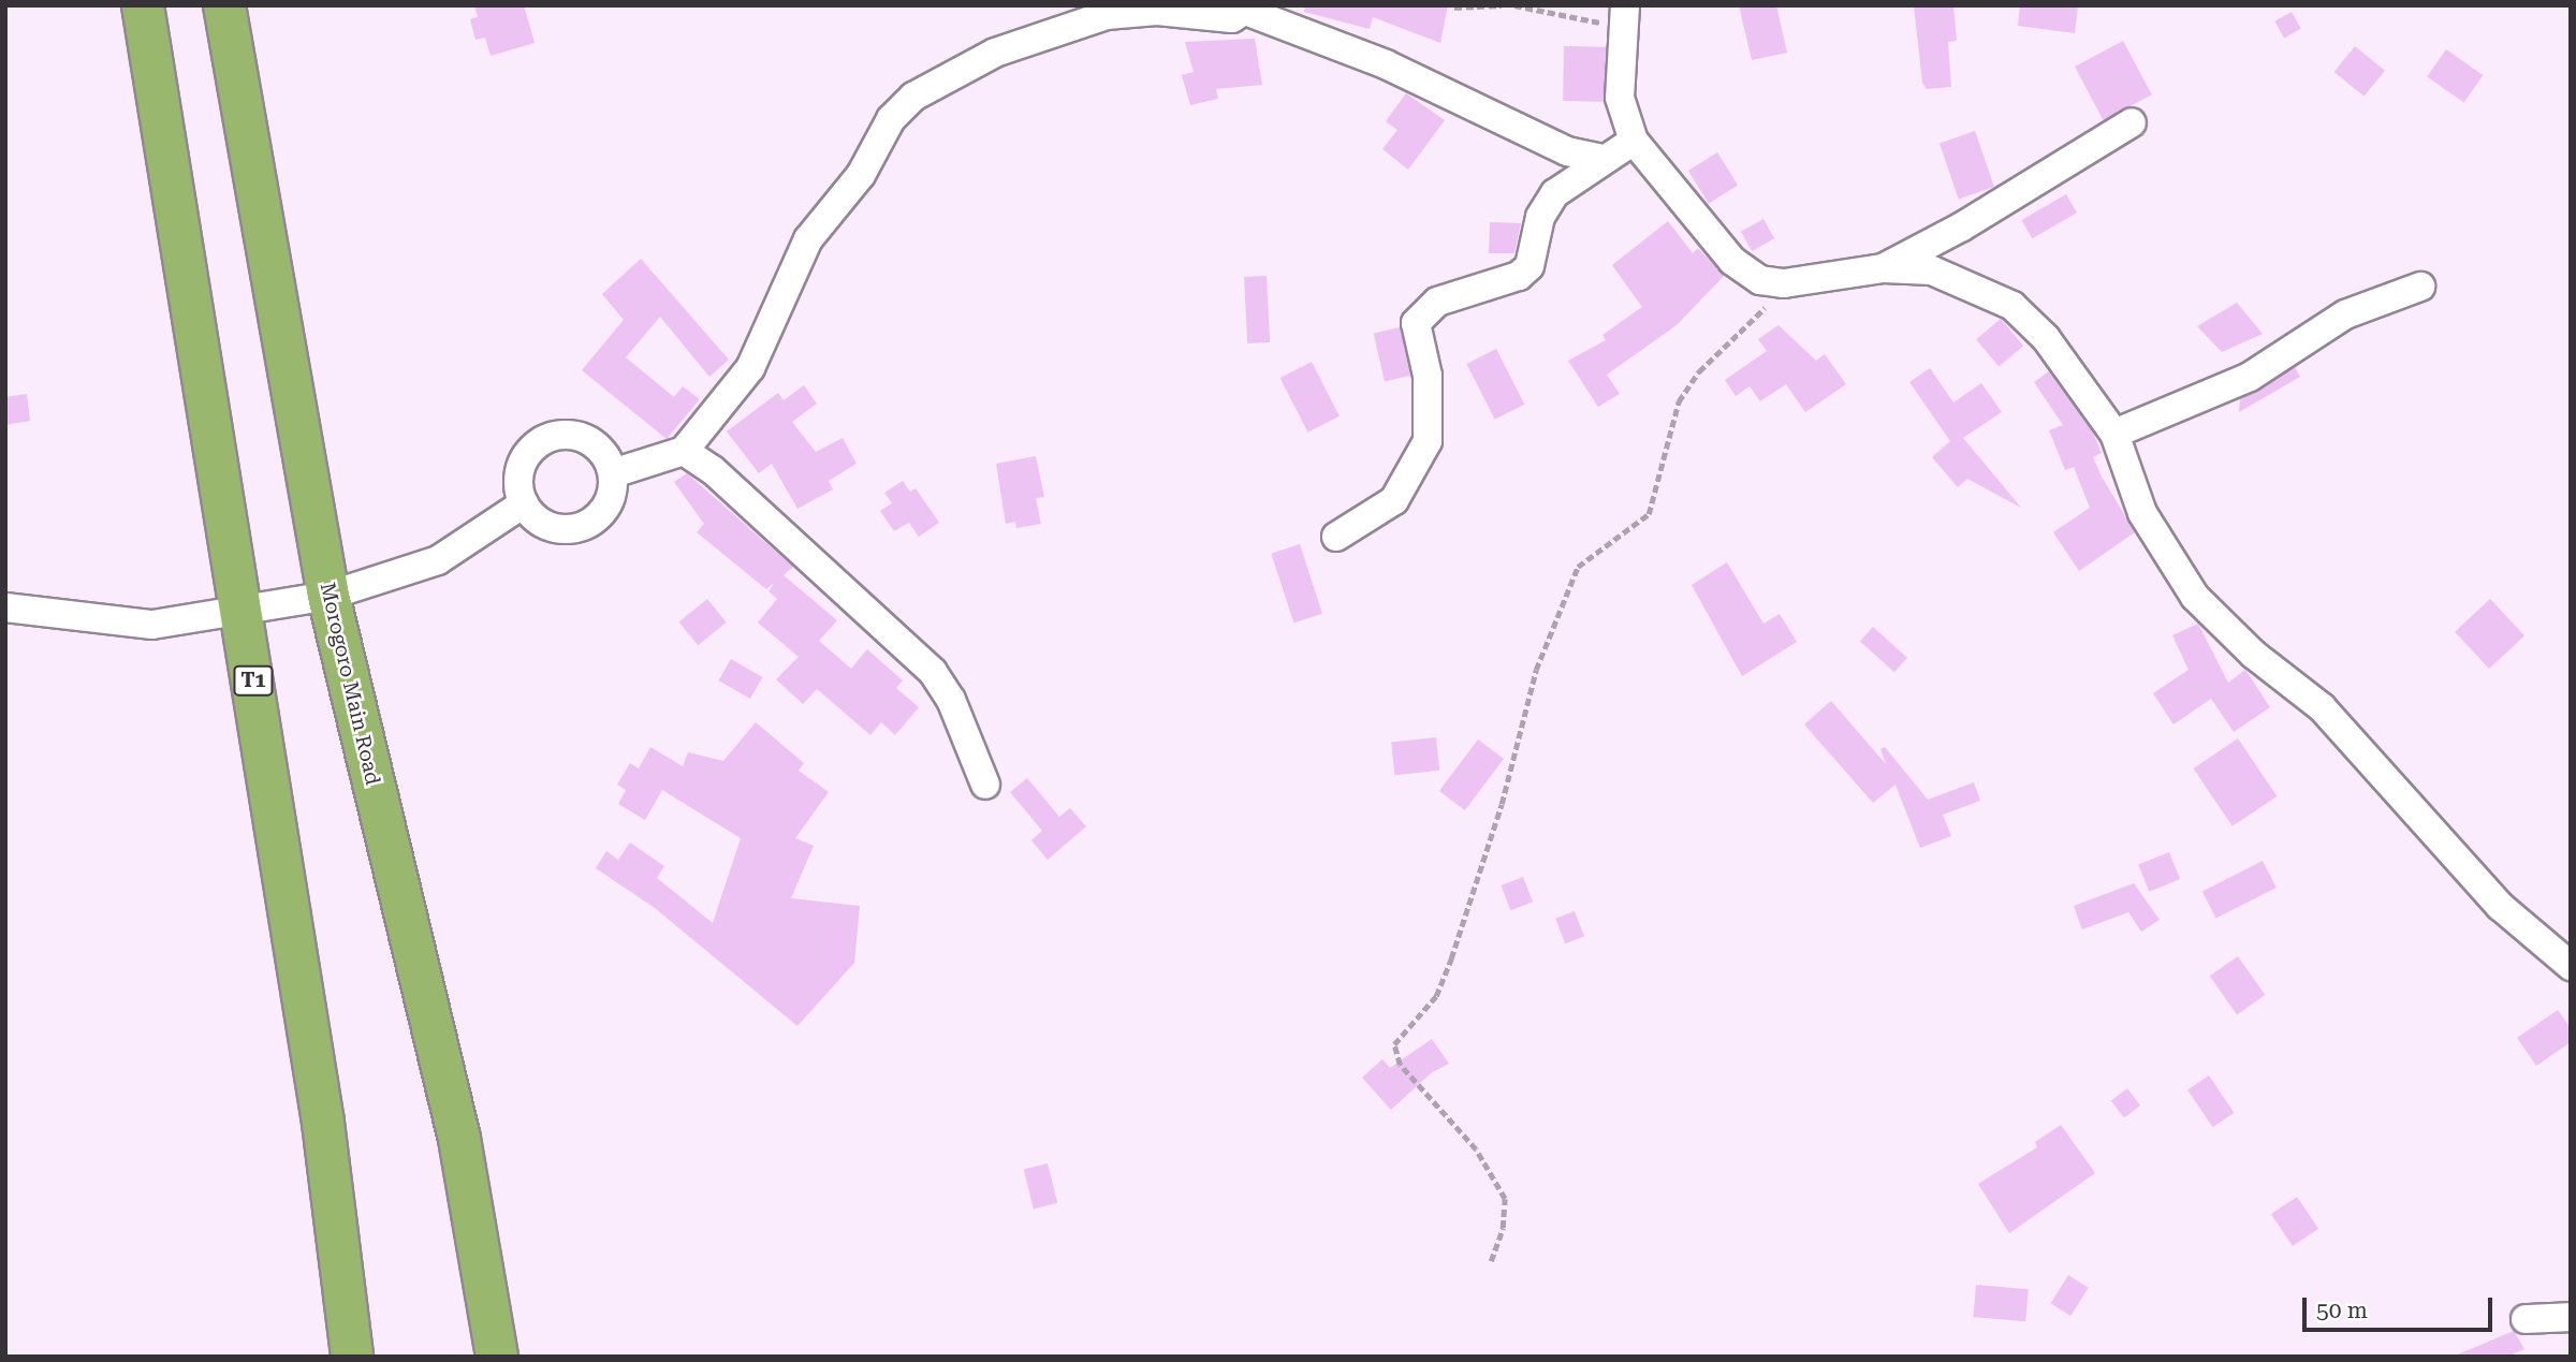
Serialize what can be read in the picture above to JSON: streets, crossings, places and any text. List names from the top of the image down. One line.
{"streets":{"highway":["T1","Morogoro Main Road"]},"scale_bar":"50 m"}
